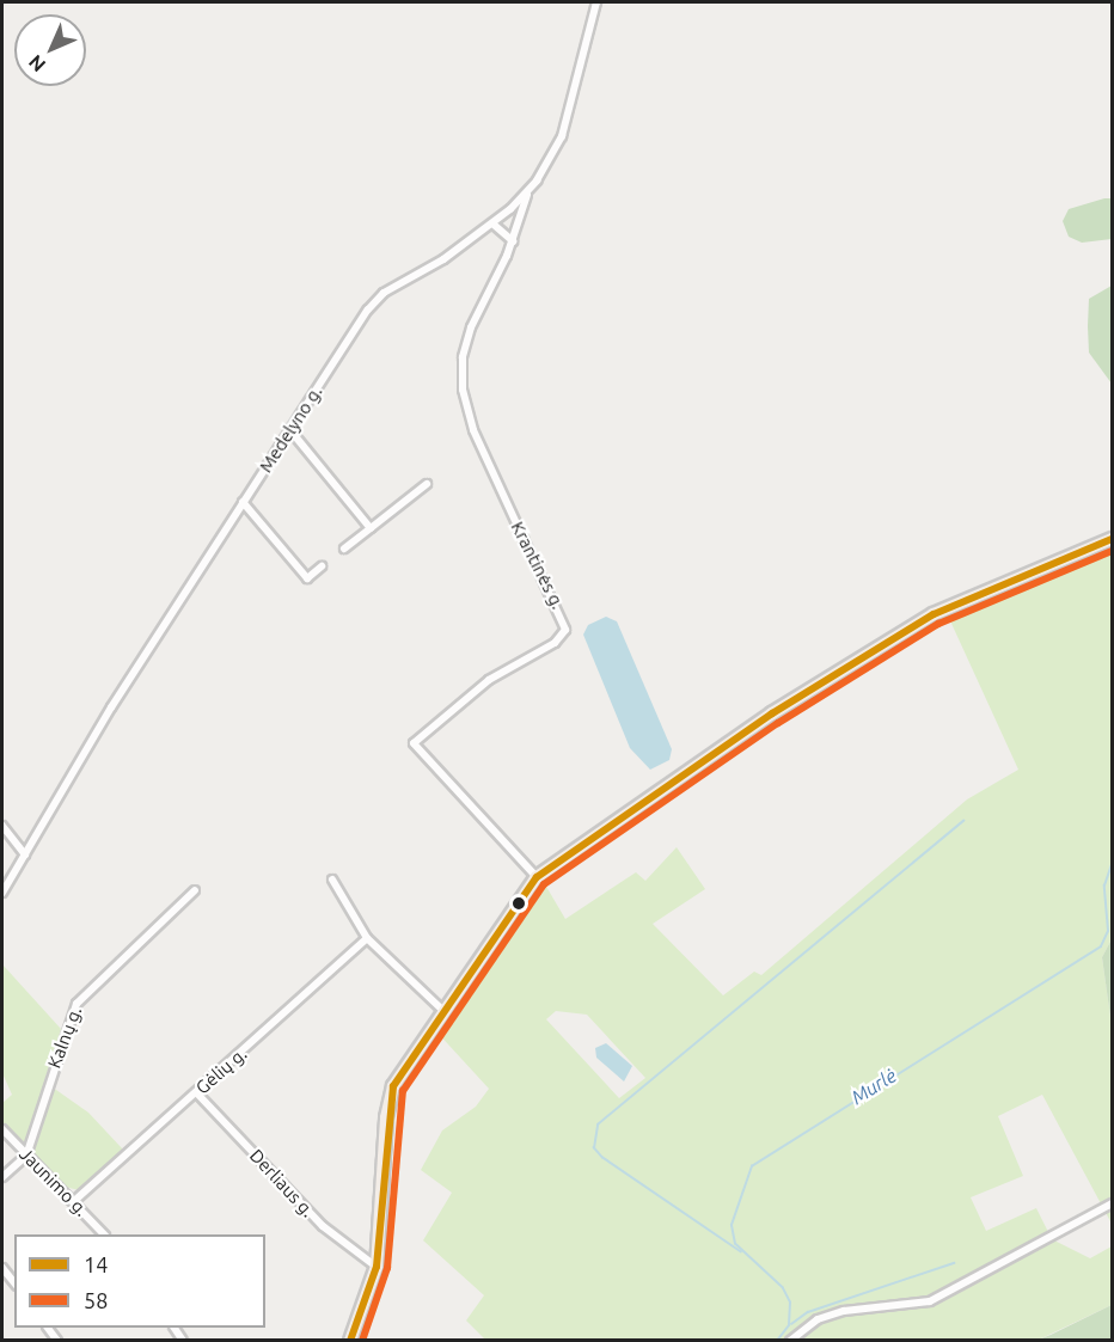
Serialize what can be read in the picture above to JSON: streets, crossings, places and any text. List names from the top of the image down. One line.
{"streets":{"street":["Medelyno g.","Krantinės g.","Kalnų g.","Gėlių g.","Jaunimo g.","Derliaus g."]},"crossings":[["Medelyno g.","Krantinės g."],["Kalnų g.","Jaunimo g."],["Gėlių g.","Jaunimo g."],["Gėlių g.","Derliaus g."]],"water":["Murlė"],"lines":["transit line 14","transit line 58"],"legend":["14","58"],"north":"bottom left"}
